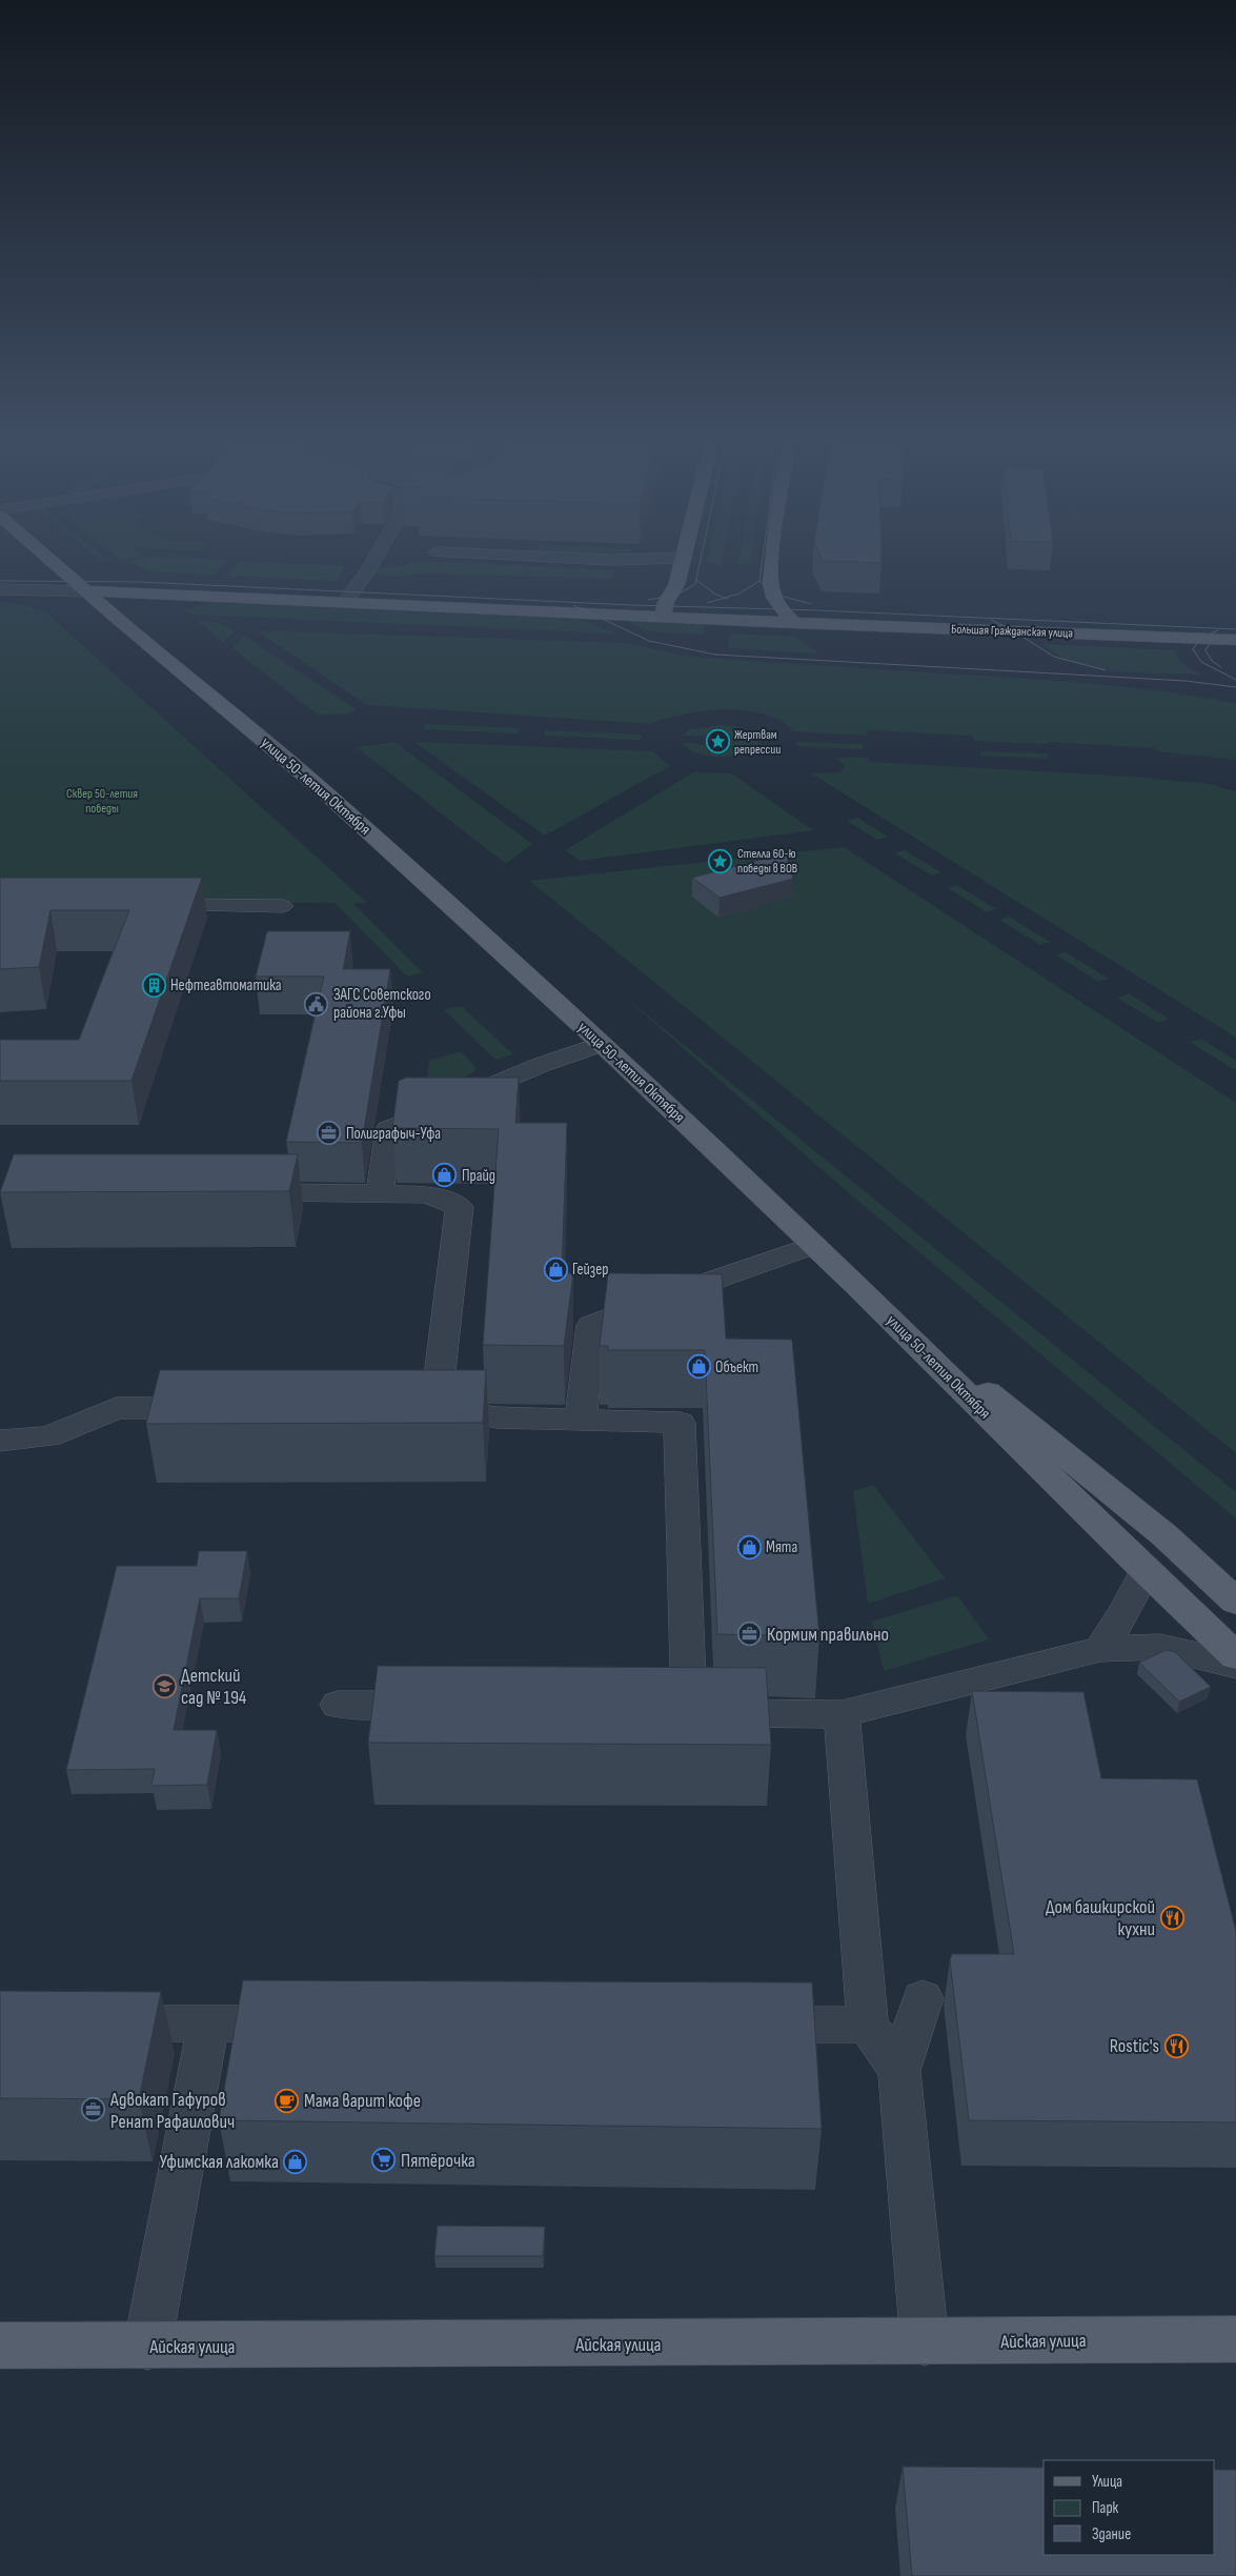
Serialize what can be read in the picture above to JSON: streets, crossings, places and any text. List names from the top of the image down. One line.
{"streets":{"main road":["Большая Гражданская улица","улица 50-летия Октября","Айская улица"]},"crossings":[["Большая Гражданская улица","улица 50-летия Октября"]],"parks":["Сквер 50-летия победы"],"places":{"place":["Жертвам репрессии","Стелла 60-ю победы в ВОВ"],"building":["Нефтеавтоматика"],"public building":["ЗАГС Советского района г.Уфы"],"office":["Полиграфыч-Уфа","Кормим правильно","Адвокат Гафуров Ренат Рафаилович"],"shop":["Прайд","Гейзер","Объект","Мята","Уфимская лакомка"],"school or university":["Детский сад № 194"],"restaurant":["Дом башкирской кухни","Rostic's"],"cafe":["Мама варит кофе"],"supermarket":["Пятёрочка"]},"legend":["Улица","Парк","Здание"]}
